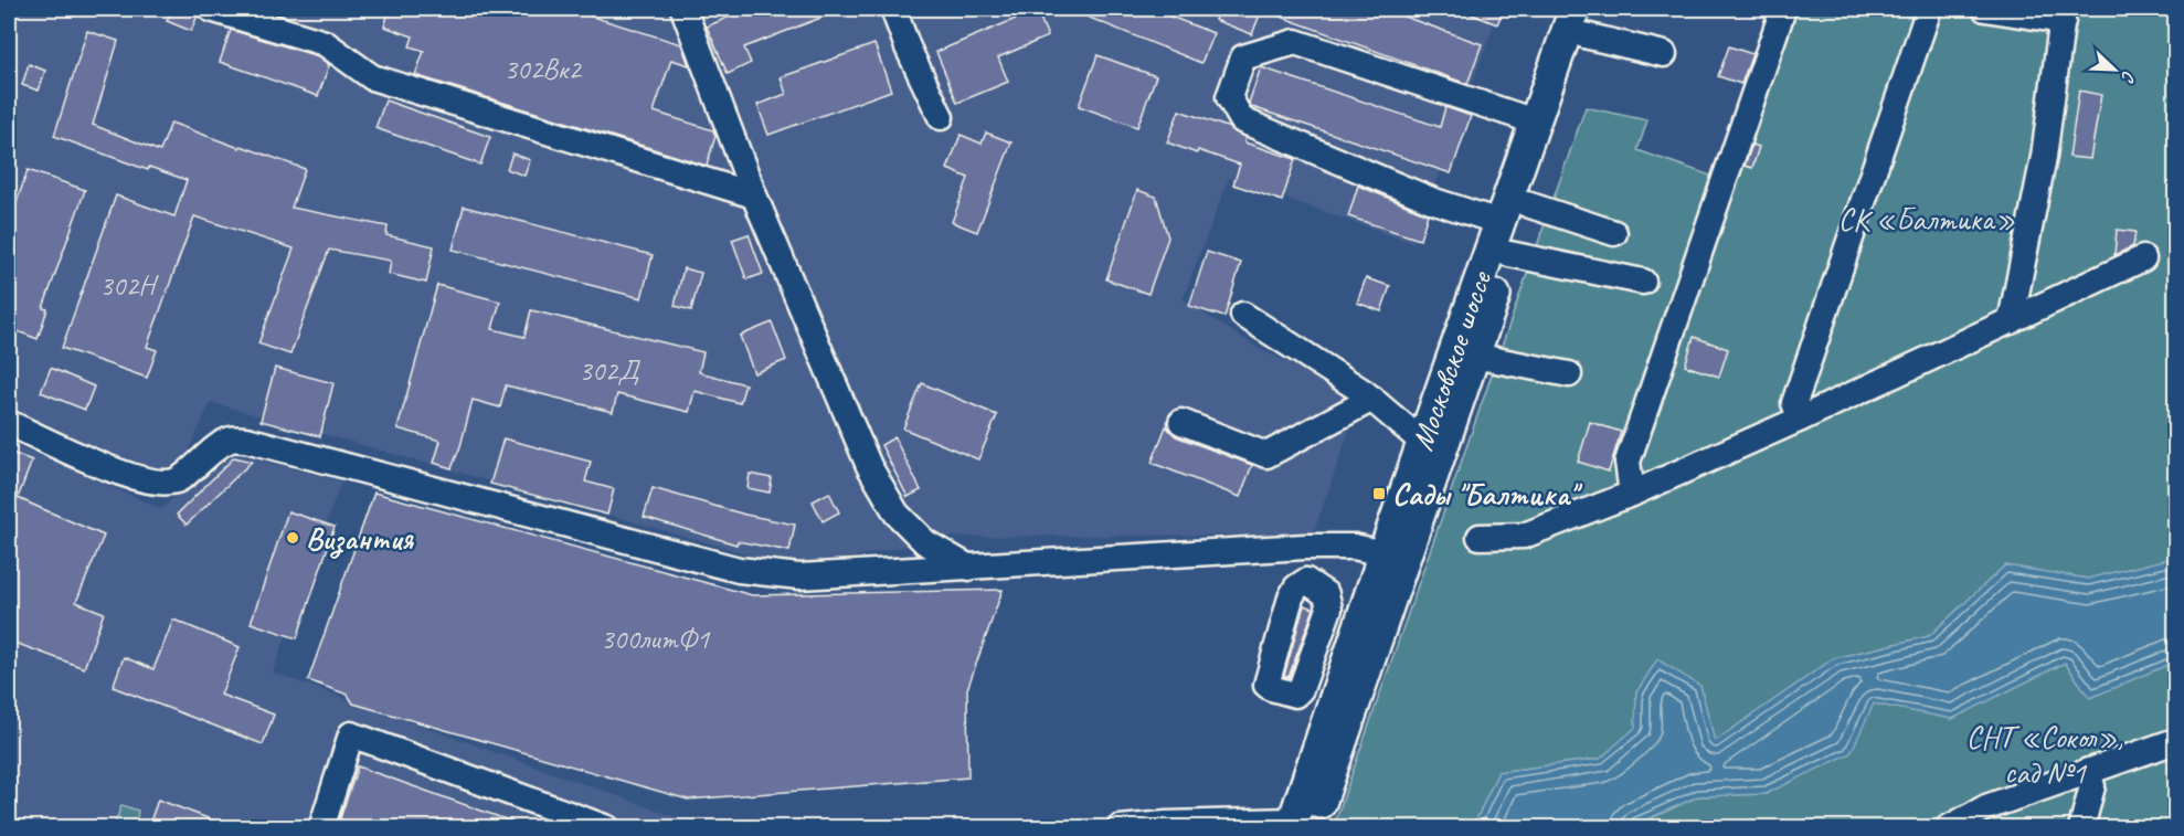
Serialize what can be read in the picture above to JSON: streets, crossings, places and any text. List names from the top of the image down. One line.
{"streets":{"main road":["Московское шоссе"]},"parks":["СК «Балтика»","СНТ «Сокол», сад №1"],"places":{"transit":["Сады \"Балтика\""],"other":["Византия"]},"house_numbers":["302Вк2","302Н","302Д","300литФ1"],"north":"bottom right"}
